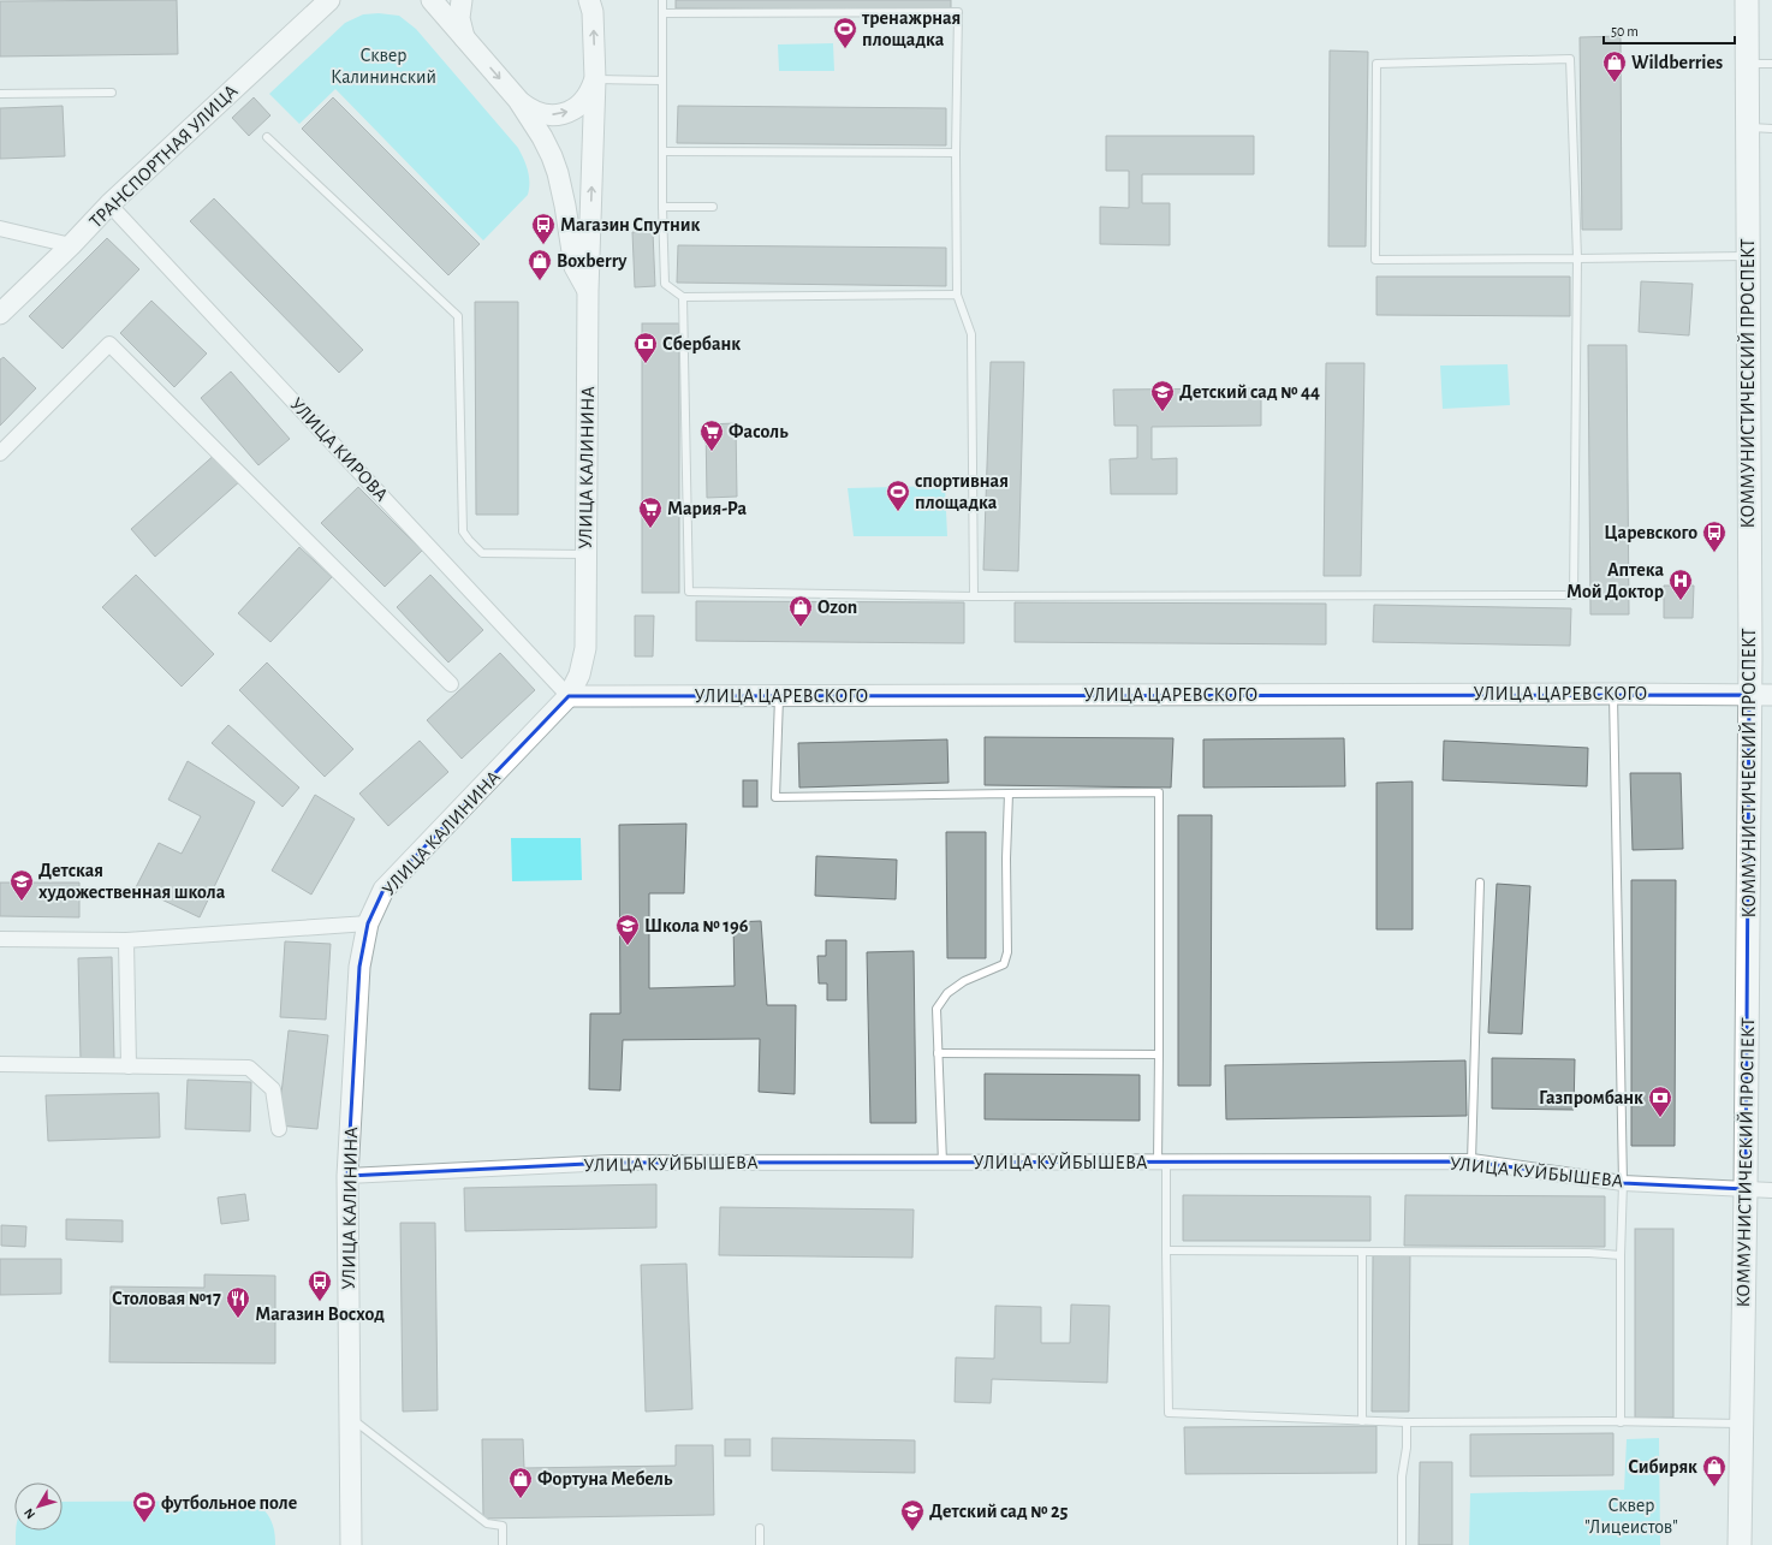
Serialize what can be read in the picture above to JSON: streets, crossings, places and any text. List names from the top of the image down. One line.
{"streets":{"main road":["ТРАНСПОРТНАЯ УЛИЦА","КОММУНИСТИЧЕСКИЙ ПРОСПЕКТ","УЛИЦА КАЛИНИНА","УЛИЦА ЦАРЕВСКОГО"],"street":["УЛИЦА КИРОВА","УЛИЦА КУЙБЫШЕВА"]},"crossings":[["ТРАНСПОРТНАЯ УЛИЦА","УЛИЦА КИРОВА"],["КОММУНИСТИЧЕСКИЙ ПРОСПЕКТ","УЛИЦА ЦАРЕВСКОГО"],["КОММУНИСТИЧЕСКИЙ ПРОСПЕКТ","УЛИЦА КУЙБЫШЕВА"],["УЛИЦА КИРОВА","УЛИЦА КАЛИНИНА"],["УЛИЦА КИРОВА","УЛИЦА ЦАРЕВСКОГО"],["УЛИЦА КАЛИНИНА","УЛИЦА ЦАРЕВСКОГО"],["УЛИЦА КАЛИНИНА","УЛИЦА КУЙБЫШЕВА"]],"parks":["Сквер Калининский","Сквер \"Лицеистов\""],"places":{"sports":["тренажрная площадка","спортивная площадка","футбольное поле"],"shop":["Wildberries","Boxberry","Ozon","Сибиряк","Фортуна Мебель"],"bus stop":["Магазин Спутник","Царевского","Магазин Восход"],"bank":["Сбербанк","Газпромбанк"],"school or university":["Детский сад № 44","Детская художественная школа","Школа № 196","Детский сад № 25"],"supermarket":["Фасоль","Мария-Ра"],"hospital":["Аптека Мой Доктор"],"restaurant":["Столовая №17"]},"scale_bar":"50 m","north":"bottom left"}
